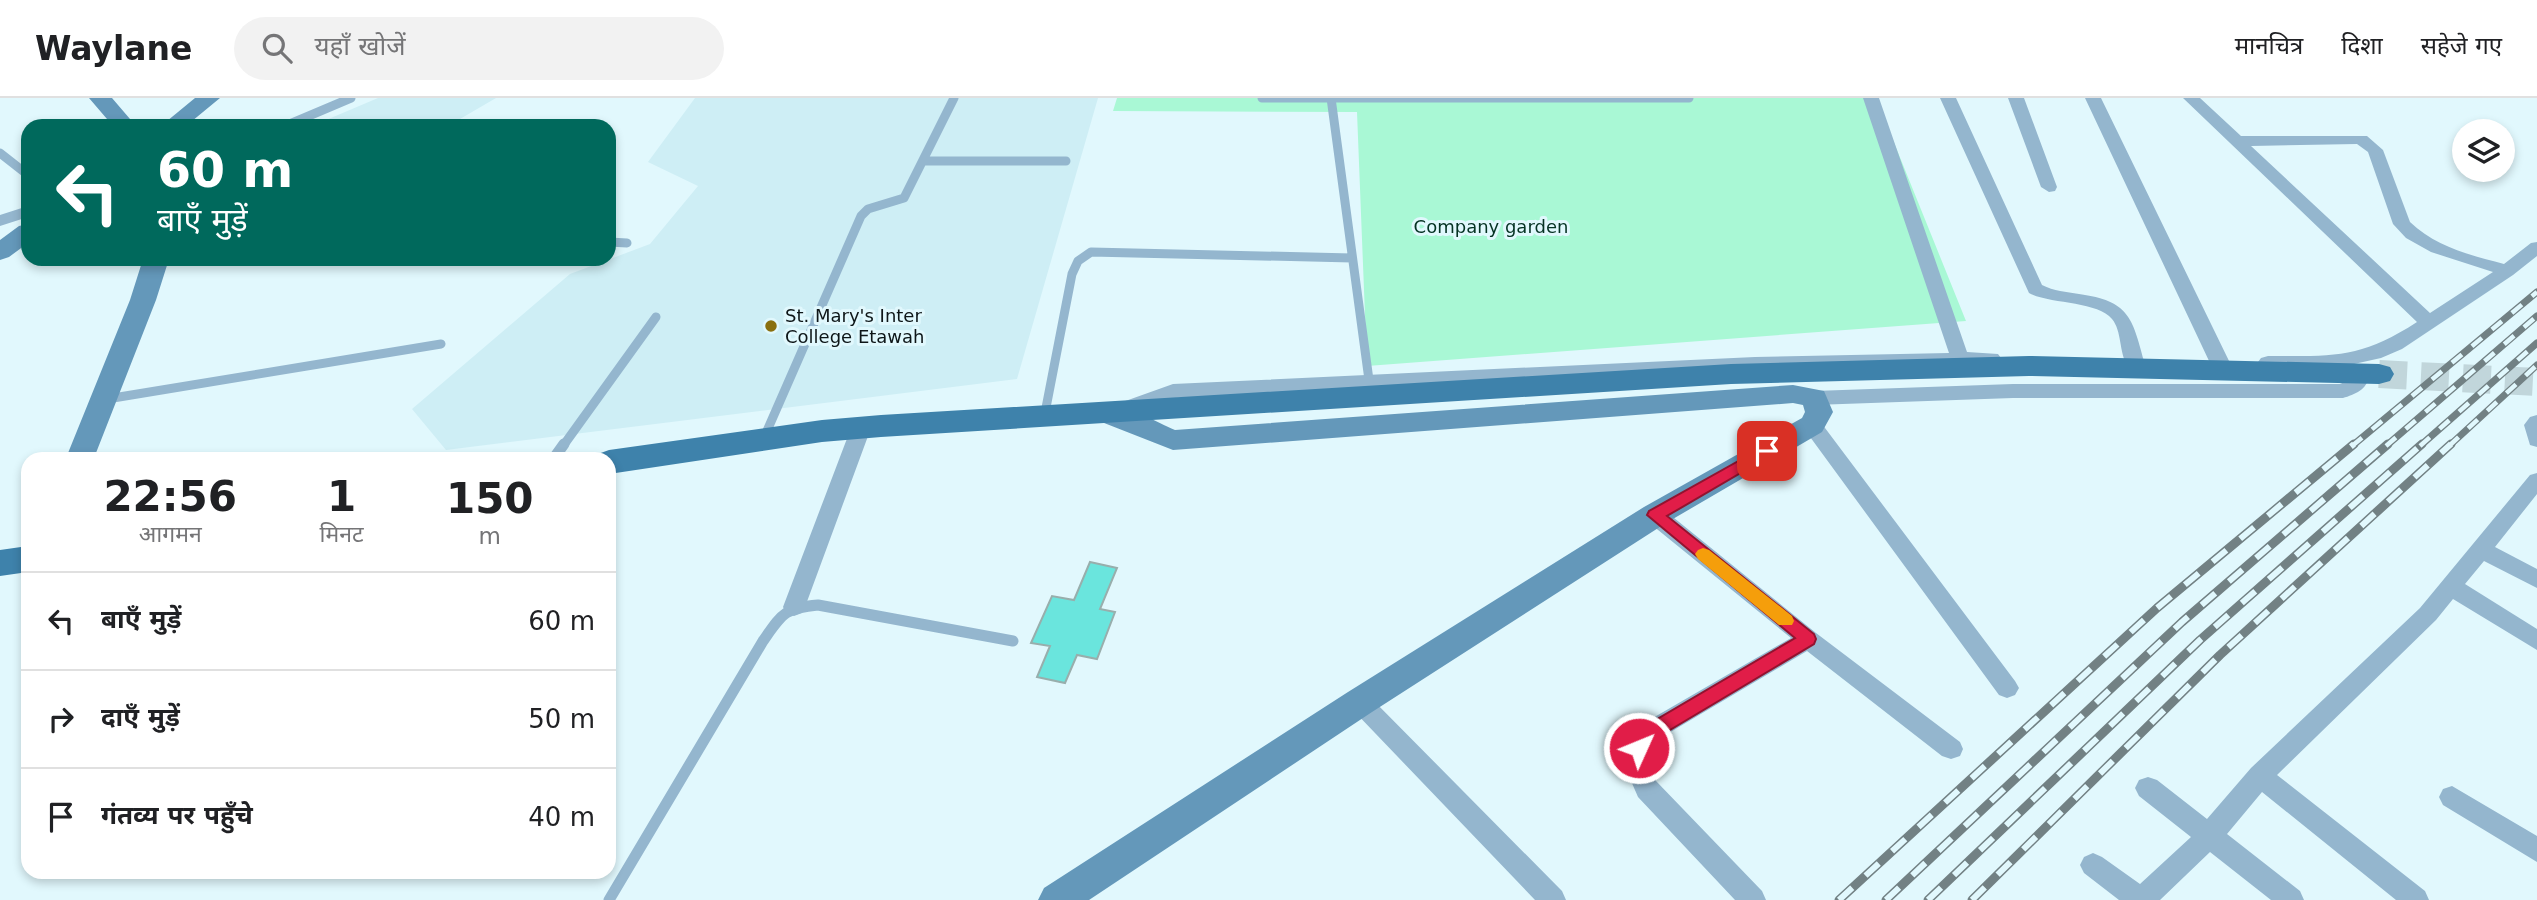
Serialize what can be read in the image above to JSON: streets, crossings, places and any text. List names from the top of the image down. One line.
{"parks":["Company garden"],"places":["St. Mary's Inter College Etawah"],"page":{"header":"Waylane","search":"यहाँ खोजें","nav":["मानचित्र","दिशा","सहेजे गए"],"turn":["60 m","बाएँ मुड़ें"],"eta":["22:56","आगमन","1","मिनट","150","m"],"list":[{"name":"बाएँ मुड़ें","value":"60 m"},{"name":"दाएँ मुड़ें","value":"50 m"},{"name":"गंतव्य पर पहुँचे","value":"40 m"}]}}
